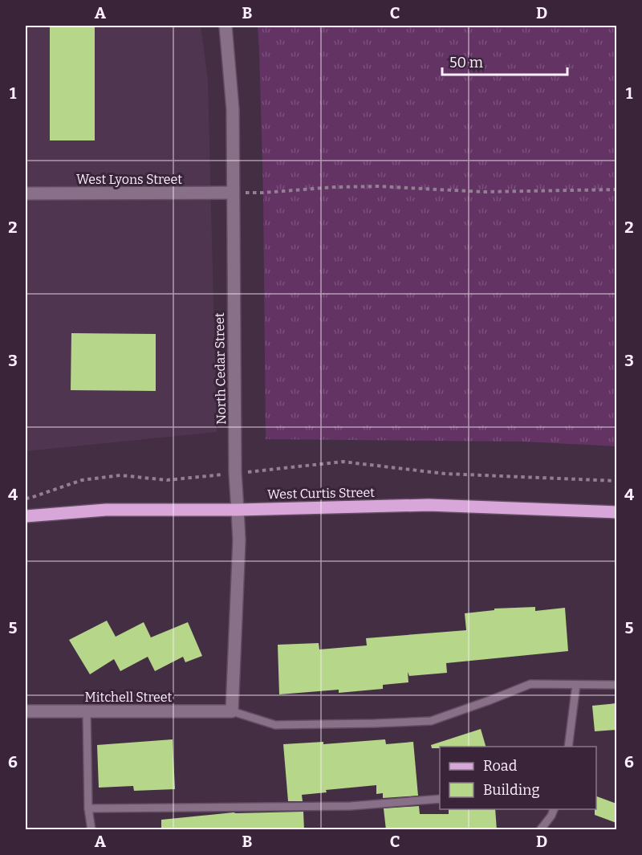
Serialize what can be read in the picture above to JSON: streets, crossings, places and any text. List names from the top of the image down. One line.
{"streets":{"main road":["West Curtis Street"],"street":["West Lyons Street","North Cedar Street","Mitchell Street"]},"crossings":[["West Lyons Street","North Cedar Street"],["North Cedar Street","West Curtis Street"],["North Cedar Street","Mitchell Street"]],"legend":["Road","Building"],"scale_bar":"50 m","grid":{"columns":["A","B","C","D"],"rows":["1","2","3","4","5","6"]}}
